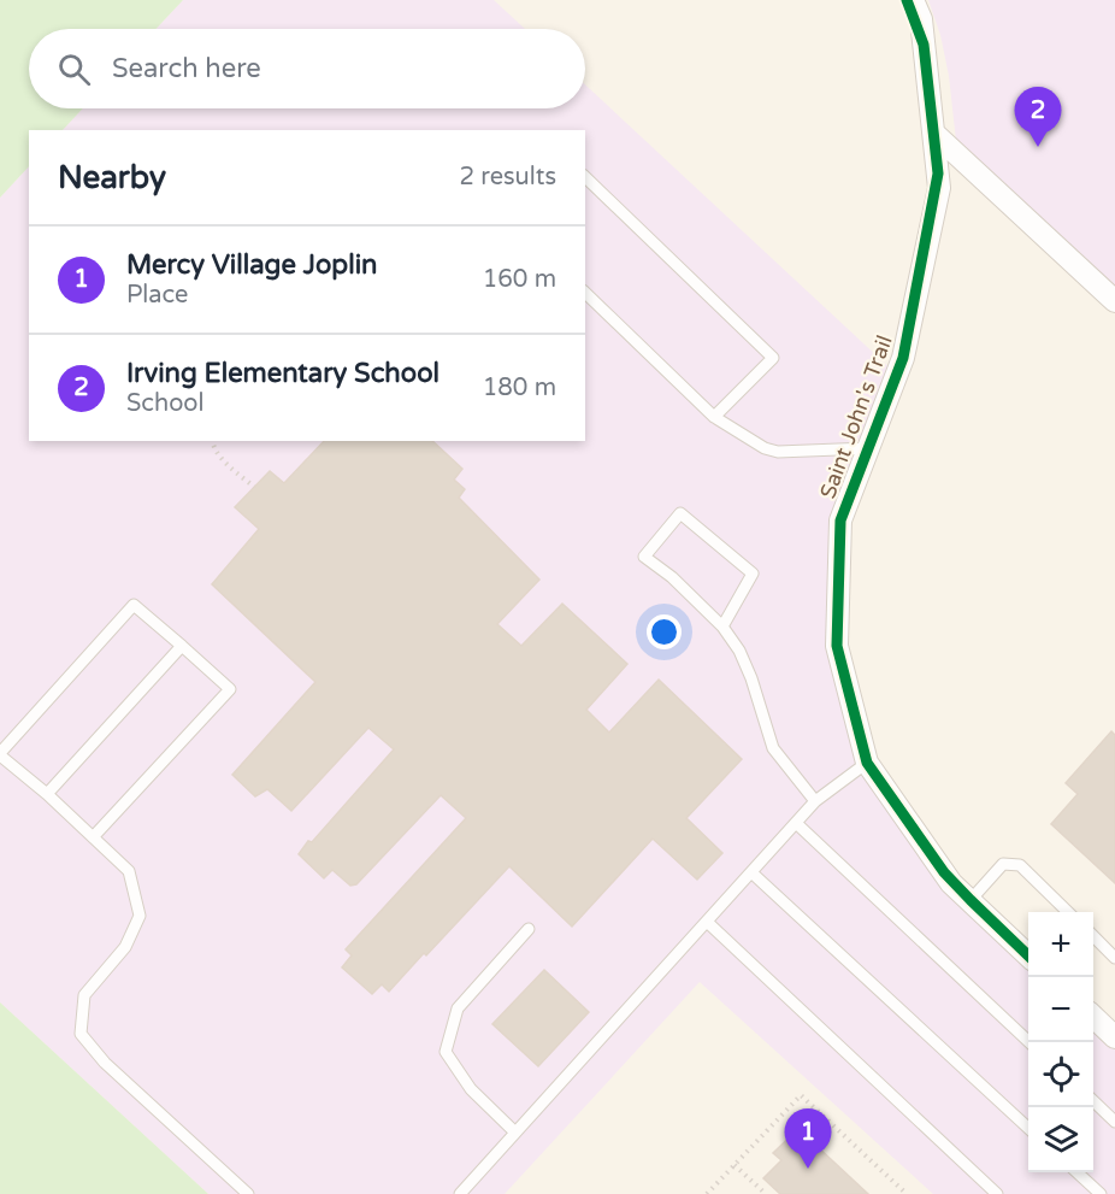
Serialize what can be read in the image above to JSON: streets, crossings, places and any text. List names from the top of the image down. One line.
{"streets":{"cycle path":["Saint John's Trail"]},"page":{"search":"Search here","pins":["2","1"],"heading":["Nearby","2 results"],"list":[{"mark":"1","name":"Mercy Village Joplin","note":"Place","value":"160 m"},{"mark":"2","name":"Irving Elementary School","note":"School","value":"180 m"}],"map_buttons":["+","−"]}}
